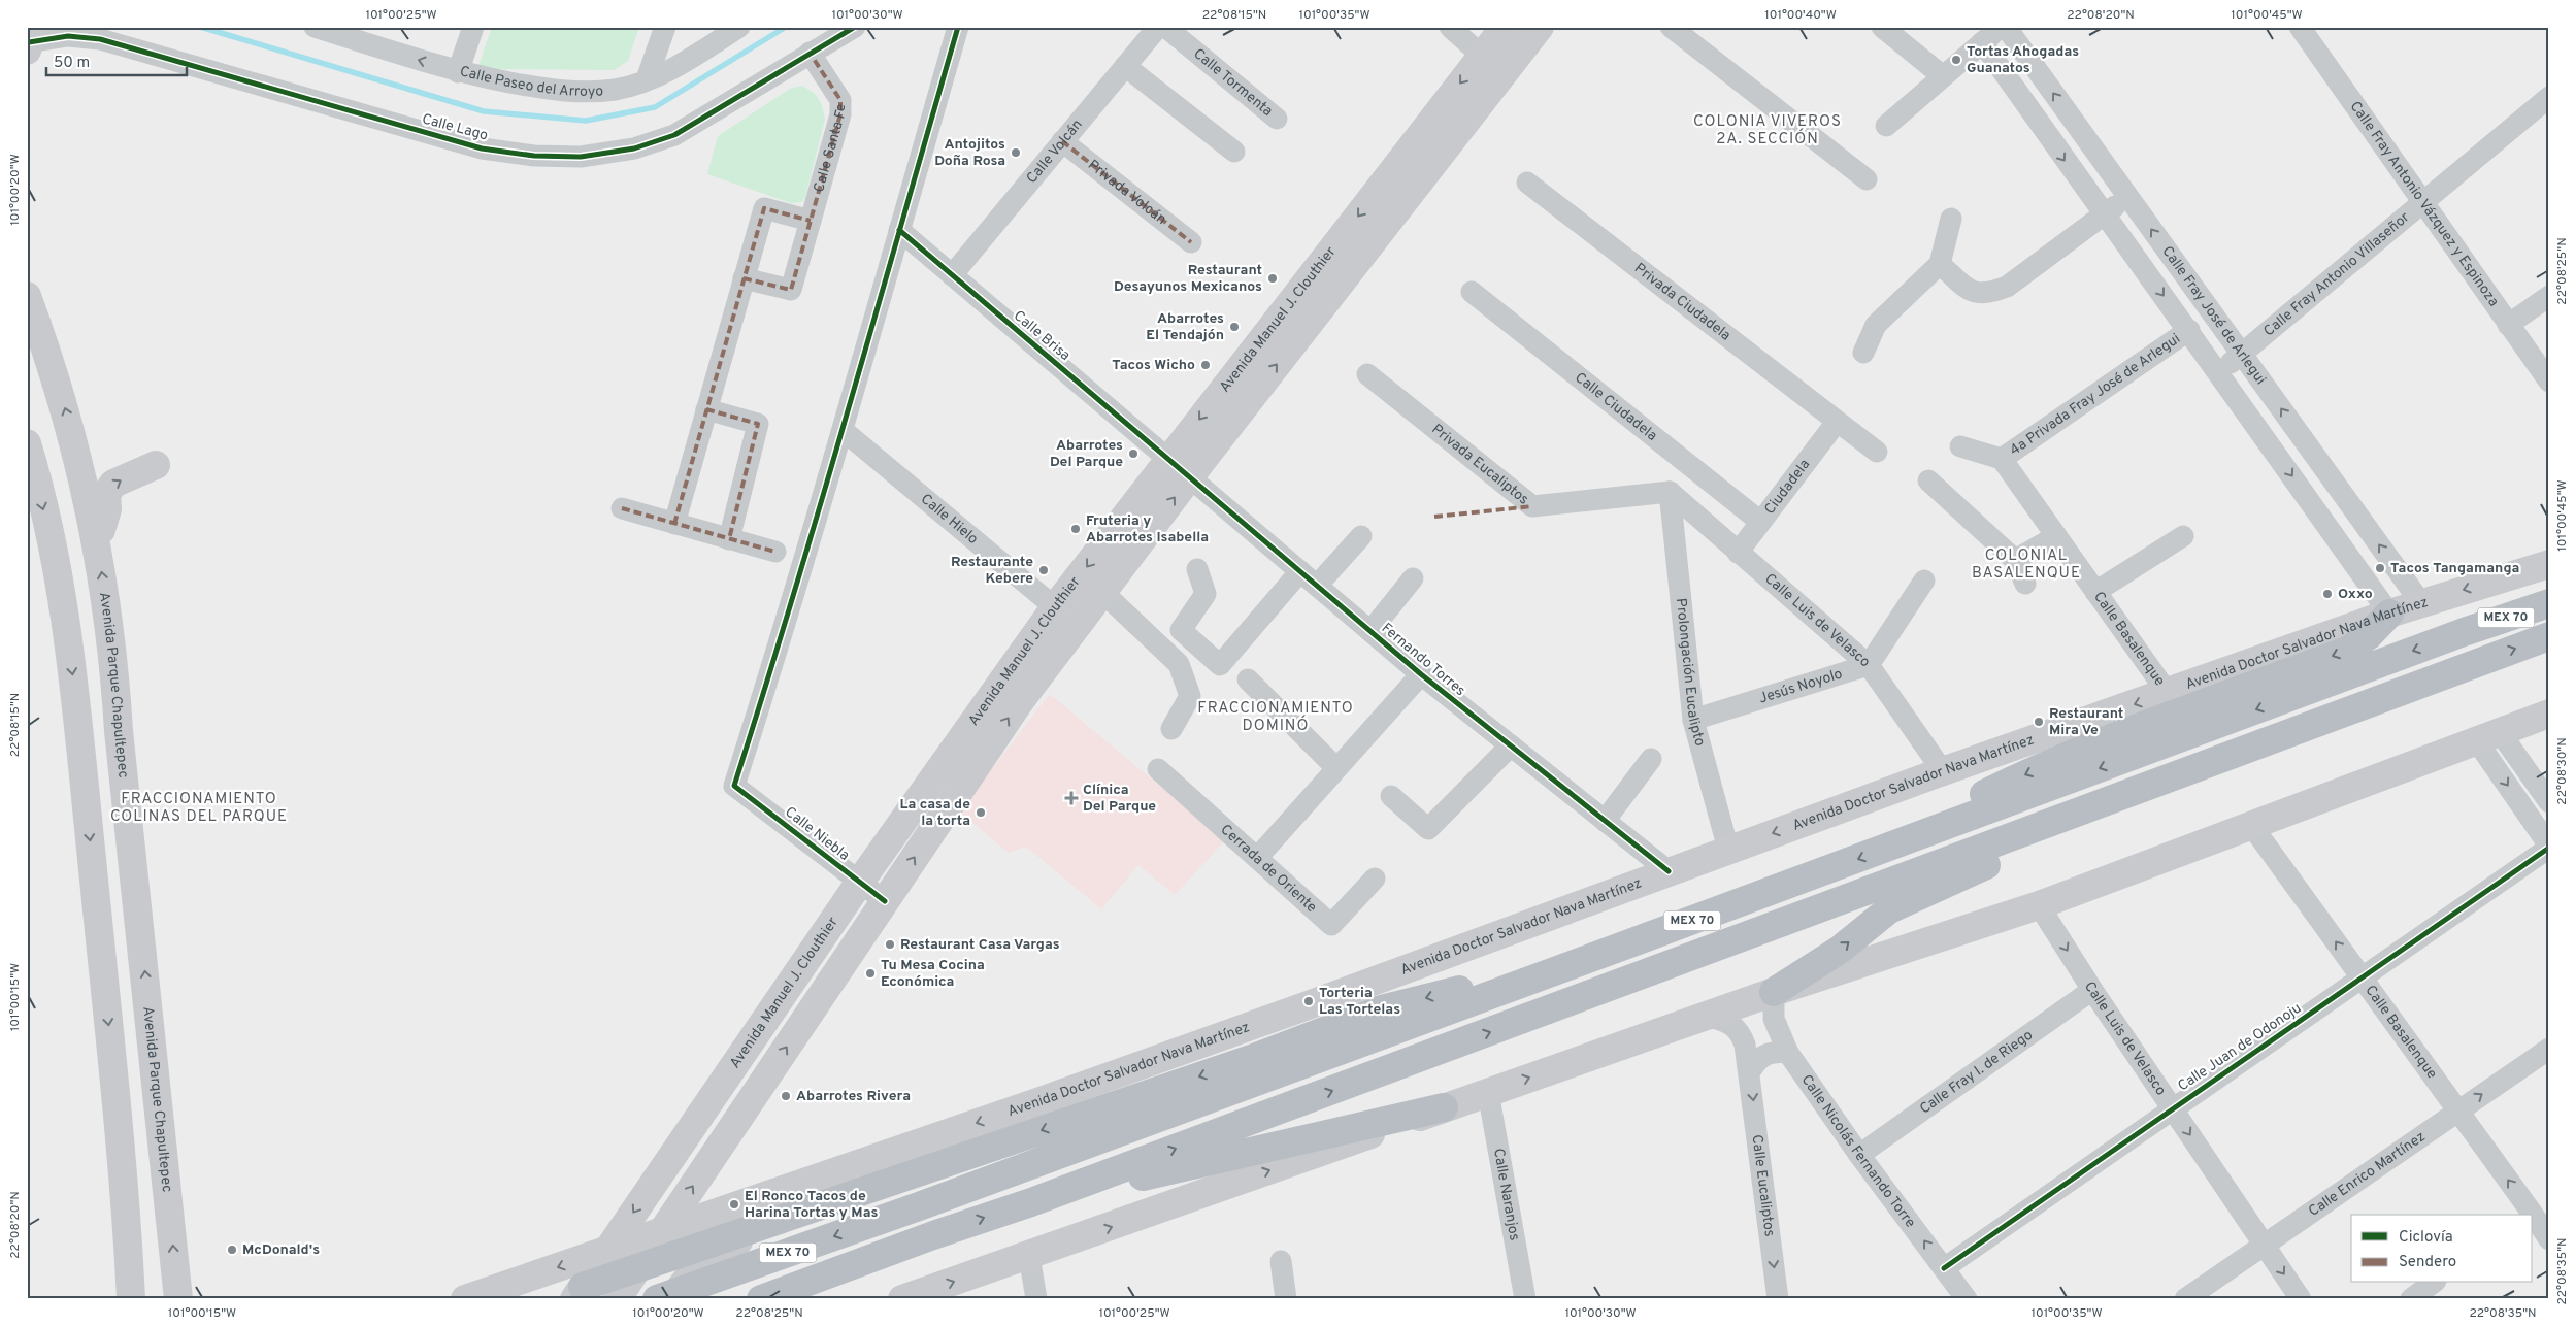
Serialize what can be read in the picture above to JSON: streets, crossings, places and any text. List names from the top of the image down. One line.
{"streets":{"highway":["MEX 70"],"main road":["Avenida Manuel J. Clouthier","Avenida Doctor Salvador Nava Martínez","Avenida Parque Chapultepec"],"street":["Calle Paseo del Arroyo","Calle Tormenta","Calle Lago","Calle Santa Fe","Calle Volcán","Privada Volcán","Calle Fray Antonio Vázquez y Espinoza","Calle Fray Antonio Villaseñor","Privada Ciudadela","Calle Fray José de Arlegui","Calle Brisa","4a Privada Fray José de Arlegui","Calle Ciudadela","Privada Eucaliptos","Ciudadela","Calle Hielo","Calle Luis de Velasco","Calle Basalenque","Fernando Torres","Prolongación Eucalipto","Jesús Noyolo","Calle Niebla","Cerrada de Oriente","Calle Juan de Odonoju","Calle Fray I. de Riego","Calle Nicolás Fernando Torre","Calle Enrico Martínez","Calle Eucaliptos","Calle Naranjos"]},"crossings":[["Calle Lago","Calle Santa Fe"],["Calle Volcán","Privada Volcán"],["Calle Volcán","Calle Brisa"],["Calle Fray Antonio Vázquez y Espinoza","Calle Fray Antonio Villaseñor"],["Calle Fray Antonio Villaseñor","Calle Fray José de Arlegui"],["Privada Ciudadela","Ciudadela"],["Calle Fray José de Arlegui","4a Privada Fray José de Arlegui"],["Calle Fray José de Arlegui","Avenida Doctor Salvador Nava Martínez"],["Avenida Manuel J. Clouthier","Calle Brisa"],["Avenida Manuel J. Clouthier","Calle Hielo"],["Avenida Manuel J. Clouthier","Avenida Doctor Salvador Nava Martínez"],["Avenida Manuel J. Clouthier","Fernando Torres"],["Avenida Manuel J. Clouthier","Calle Niebla"],["Calle Brisa","Fernando Torres"],["4a Privada Fray José de Arlegui","Calle Basalenque"],["Calle Ciudadela","Ciudadela"],["Privada Eucaliptos","Calle Luis de Velasco"],["Privada Eucaliptos","Prolongación Eucalipto"],["Ciudadela","Calle Luis de Velasco"],["Calle Hielo","Calle Niebla"],["Calle Luis de Velasco","Avenida Doctor Salvador Nava Martínez"],["Calle Luis de Velasco","Prolongación Eucalipto"],["Calle Luis de Velasco","Jesús Noyolo"],["Calle Luis de Velasco","Calle Juan de Odonoju"],["Calle Luis de Velasco","Calle Fray I. de Riego"],["Calle Luis de Velasco","Calle Enrico Martínez"],["Calle Basalenque","Avenida Doctor Salvador Nava Martínez"],["Calle Basalenque","Calle Juan de Odonoju"],["Calle Basalenque","Calle Enrico Martínez"],["Avenida Doctor Salvador Nava Martínez","Fernando Torres"],["Avenida Doctor Salvador Nava Martínez","Prolongación Eucalipto"],["Prolongación Eucalipto","Jesús Noyolo"],["Calle Juan de Odonoju","Calle Nicolás Fernando Torre"],["Calle Fray I. de Riego","Calle Nicolás Fernando Torre"]],"one_way":["Calle Luis de Velasco","Calle Basalenque","Calle Nicolás Fernando Torre","Calle Eucaliptos"],"districts":["COLONIA VIVEROS 2A. SECCIÓN","COLONIAL BASALENQUE","FRACCIONAMIENTO DOMINÓ","FRACCIONAMIENTO COLINAS DEL PARQUE"],"places":{"other":["Tortas Ahogadas Guanatos","Antojitos Doña Rosa","Restaurant Desayunos Mexicanos","Abarrotes El Tendajón","Tacos Wicho","Abarrotes Del Parque","Fruteria y Abarrotes Isabella","Tacos Tangamanga","Restaurante Kebere","Oxxo","Restaurant Mira Ve","La casa de la torta","Restaurant Casa Vargas","Tu Mesa Cocina Económica","Torteria Las Tortelas","Abarrotes Rivera","El Ronco Tacos de Harina Tortas y Mas","McDonald's"],"health":["Clínica Del Parque"]},"legend":["Ciclovía","Sendero"],"scale_bar":"50 m","coordinates":["101°00'25\"W","101°00'30\"W","22°08'15\"N","101°00'35\"W","101°00'40\"W","22°08'20\"N","101°00'45\"W","101°00'20\"W","22°08'25\"N","22°08'30\"N","101°00'15\"W","22°08'35\"N"]}
